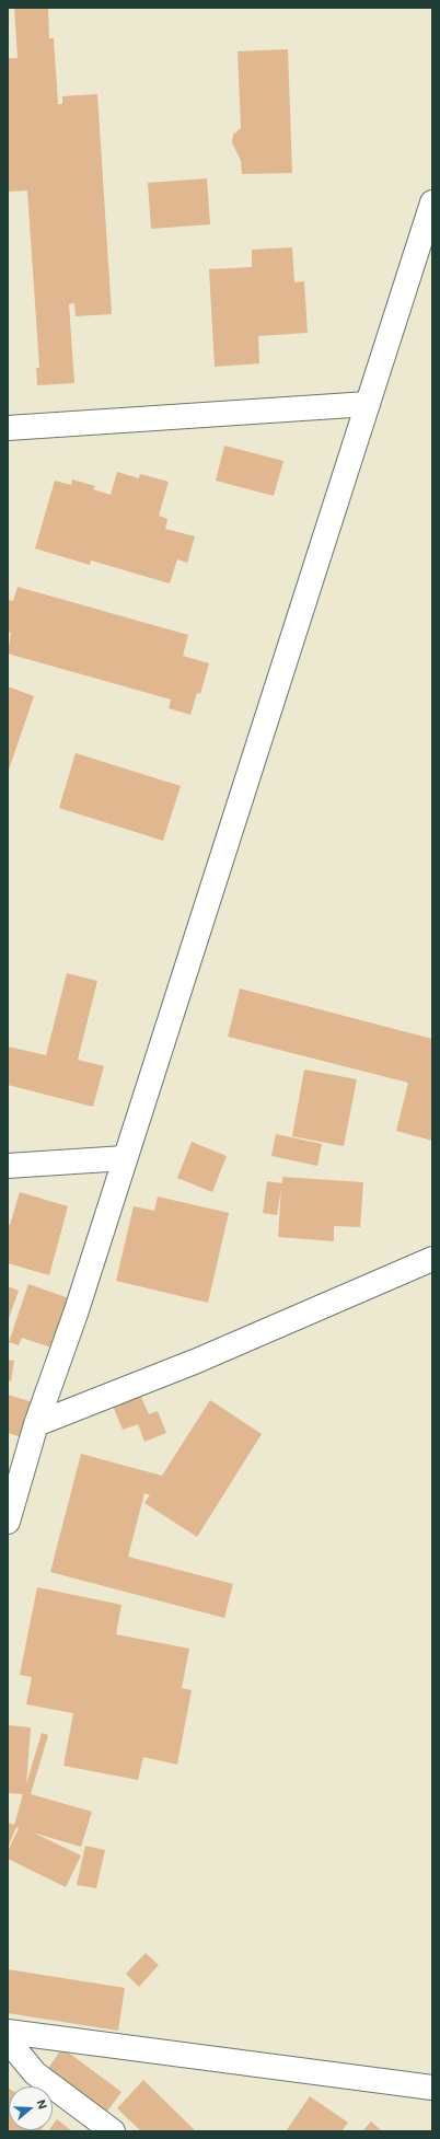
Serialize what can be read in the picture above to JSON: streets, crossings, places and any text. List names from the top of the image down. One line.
{"north":"right"}
